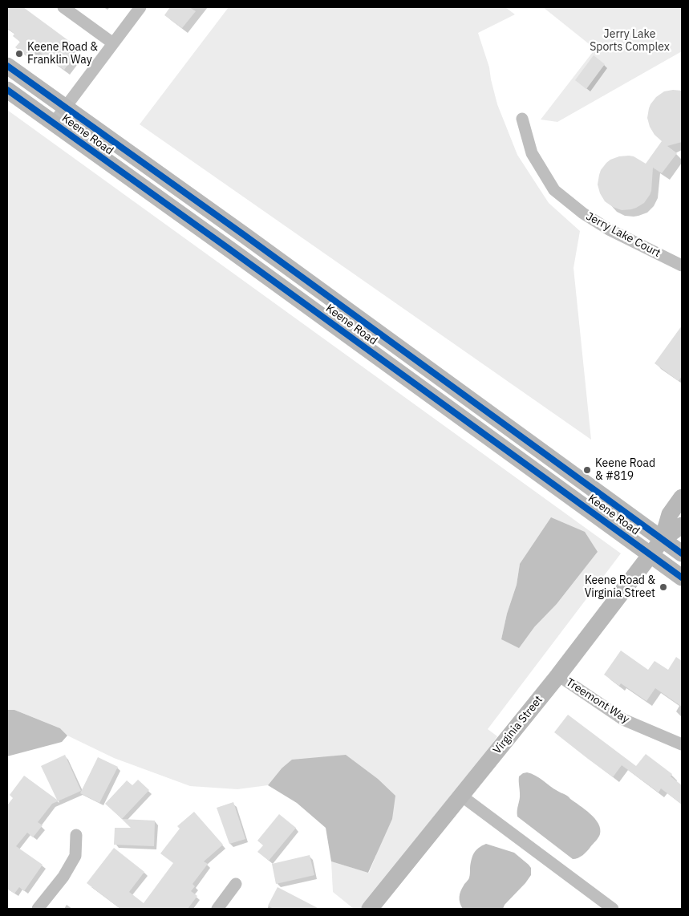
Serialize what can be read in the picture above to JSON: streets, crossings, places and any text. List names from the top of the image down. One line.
{"streets":{"main road":["Keene Road","Virginia Street"],"street":["Jerry Lake Court","Treemont Way"]},"crossings":[["Keene Road","Virginia Street"],["Treemont Way","Virginia Street"]],"parks":["Jerry Lake Sports Complex"],"places":["Keene Road & Franklin Way","Keene Road & #819","Keene Road & Virginia Street"]}
